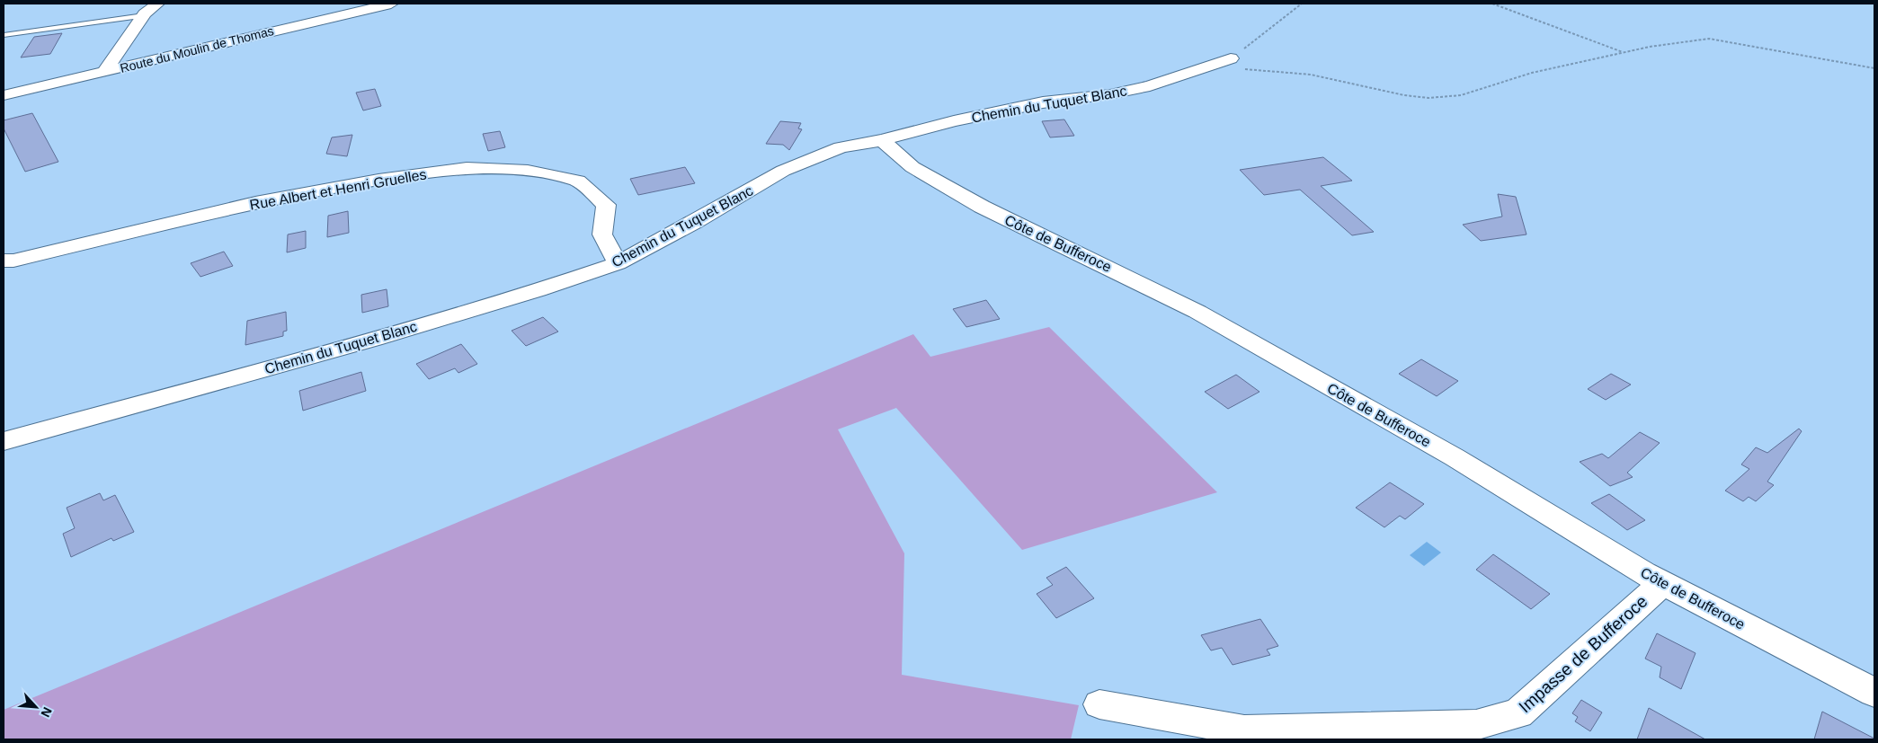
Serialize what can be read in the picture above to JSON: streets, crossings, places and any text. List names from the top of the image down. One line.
{"streets":{"street":["Route du Moulin de Thomas","Chemin du Tuquet Blanc","Rue Albert et Henri Gruelles","Côte de Bufferoce","Impasse de Bufferoce"]},"crossings":[["Chemin du Tuquet Blanc","Rue Albert et Henri Gruelles"],["Chemin du Tuquet Blanc","Côte de Bufferoce"],["Côte de Bufferoce","Impasse de Bufferoce"]],"north":"bottom right"}
